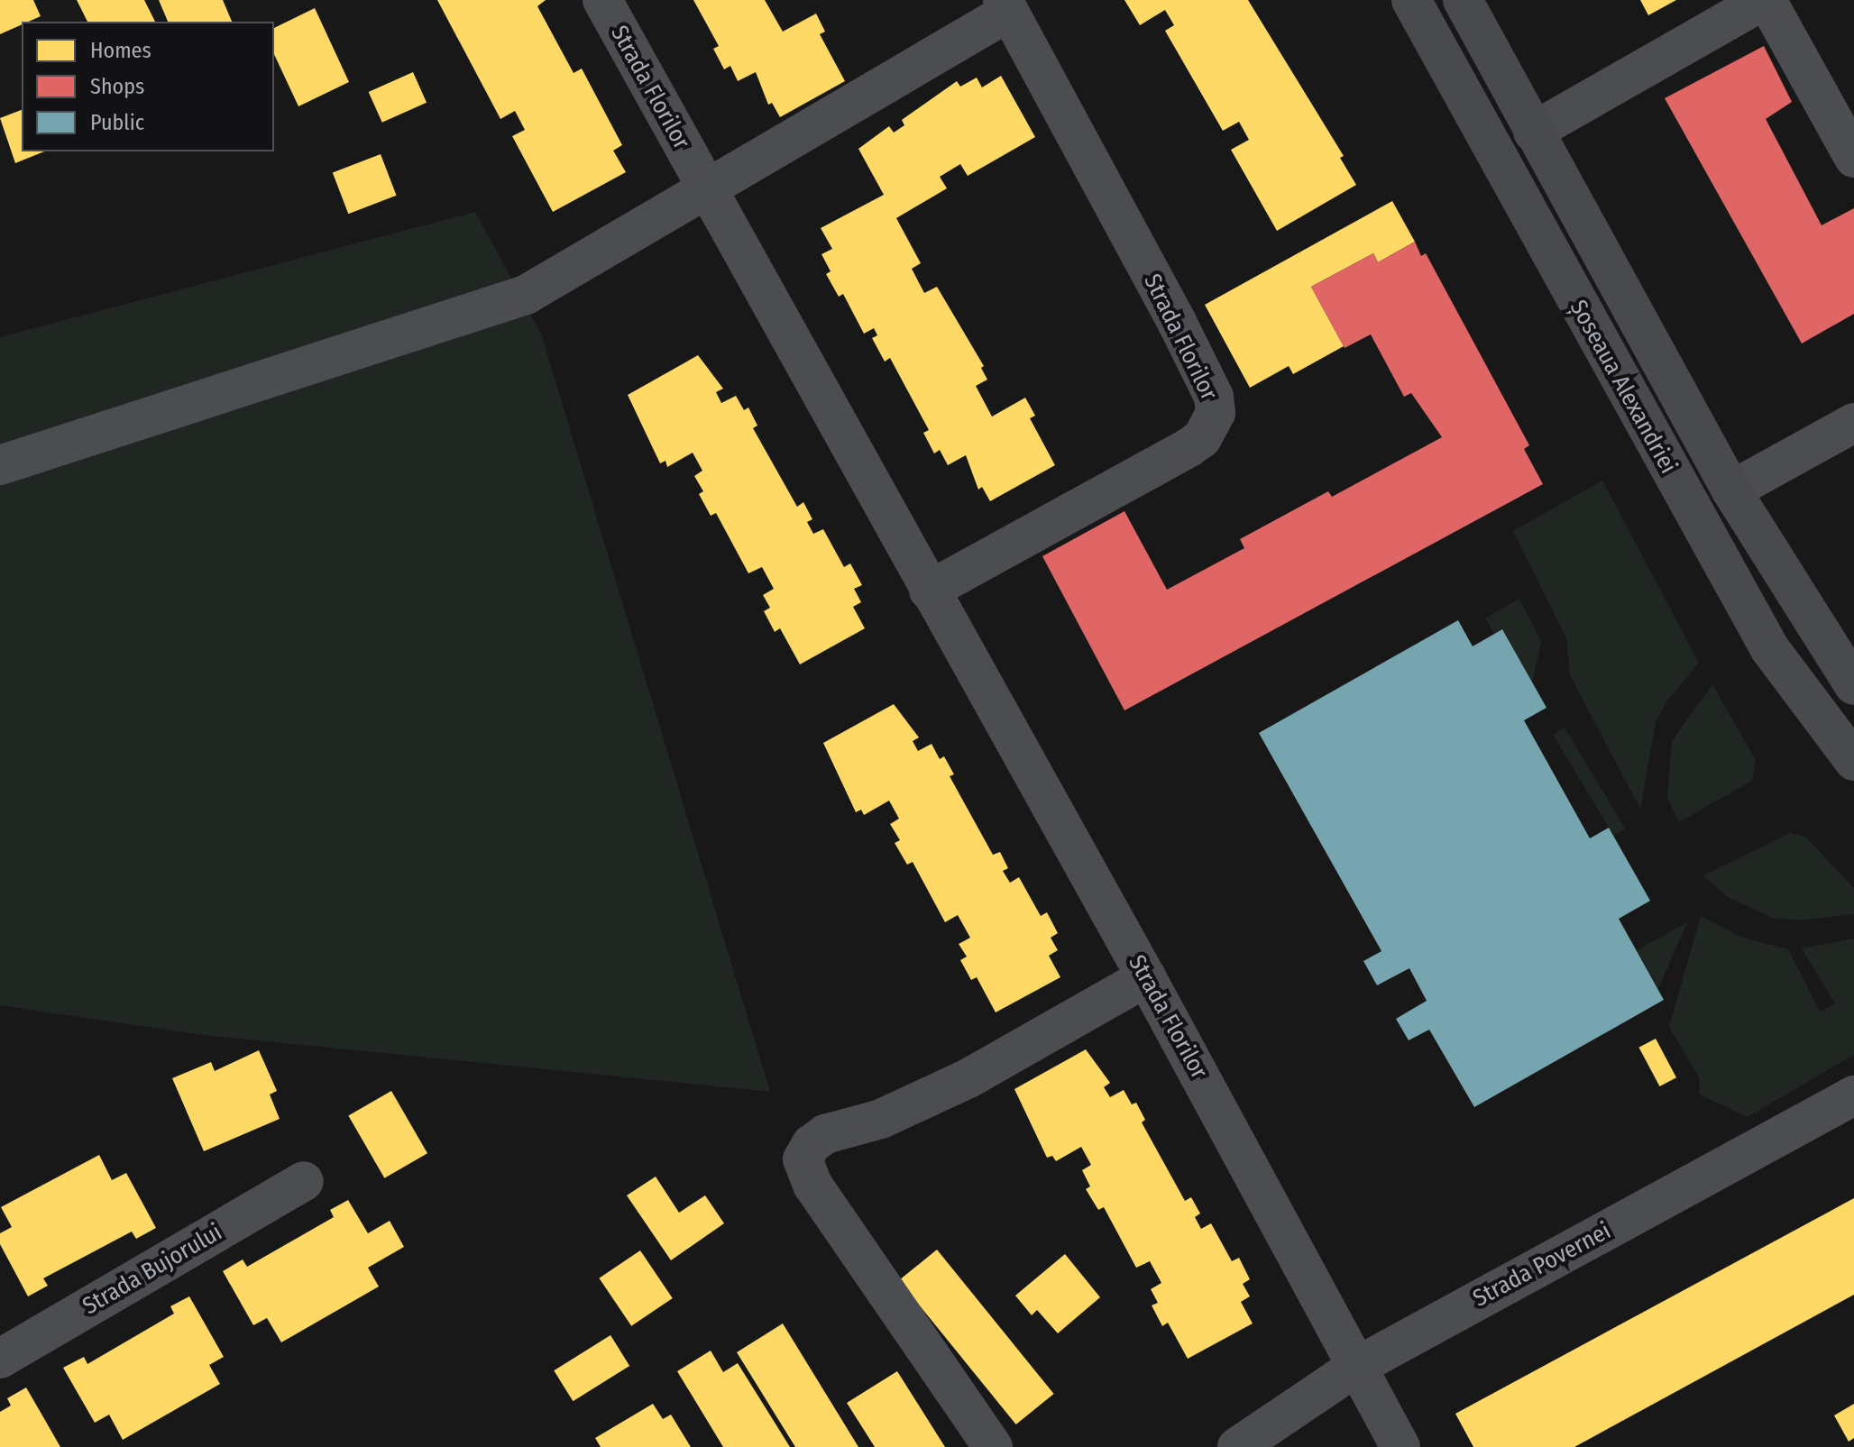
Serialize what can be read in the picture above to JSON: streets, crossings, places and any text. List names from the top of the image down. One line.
{"streets":{"highway":["Șoseaua Alexandriei"],"street":["Strada Florilor","Strada Povernei","Strada Bujorului"]},"crossings":[["Strada Florilor","Strada Povernei"]],"legend":["Homes","Shops","Public"]}
